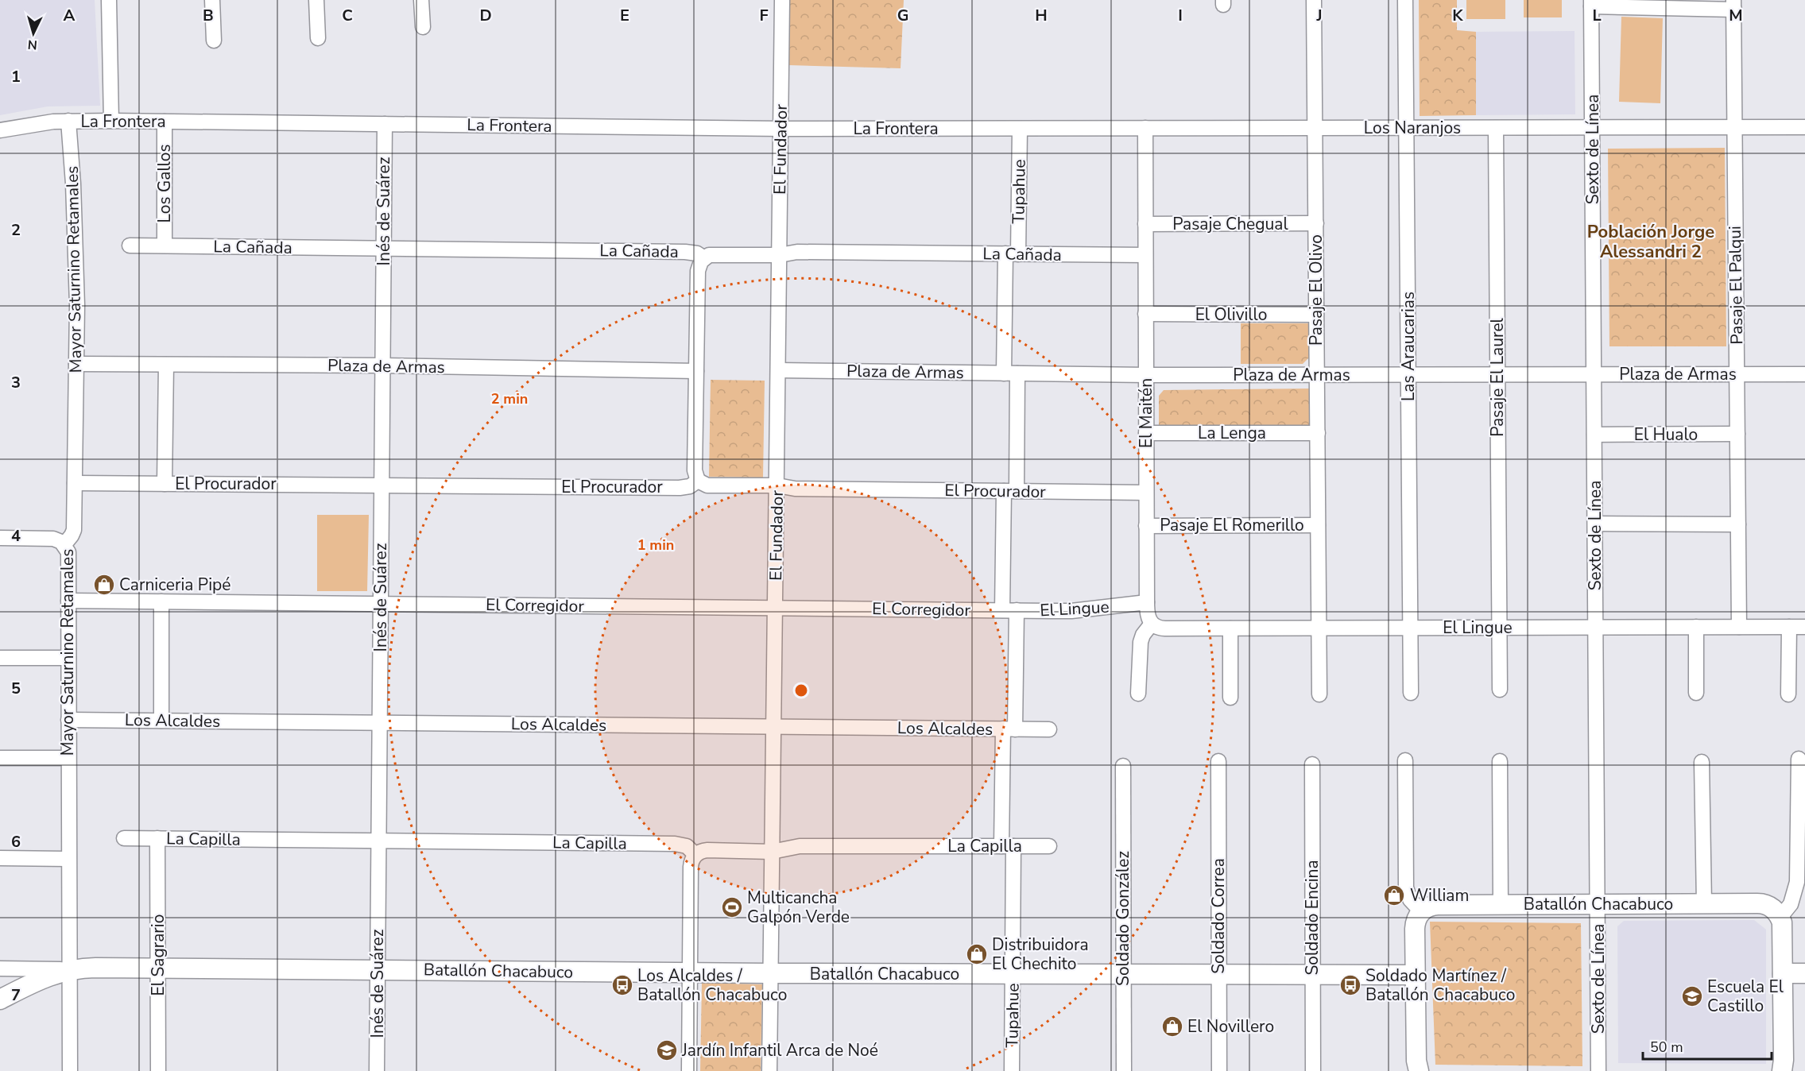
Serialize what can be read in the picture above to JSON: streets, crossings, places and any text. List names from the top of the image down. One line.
{"streets":{"street":["La Frontera","Los Naranjos","El Fundador","Sexto de Línea","Los Gallos","Tupahue","Inés de Suárez","Pasaje Chegual","La Cañada","Mayor Saturnino Retamales","Pasaje El Palqui","Pasaje El Olivo","El Olivillo","Las Araucarias","Plaza de Armas","Pasaje El Laurel","El Maitén","La Lenga","El Hualo","El Procurador","Pasaje El Romerillo","El Corregidor","El Lingue","Los Alcaldes","La Capilla","Batallón Chacabuco","Soldado Correa","Soldado Encina","Soldado González","El Sagrario"]},"crossings":[["La Frontera","Los Naranjos"],["La Frontera","El Fundador"],["La Frontera","Los Gallos"],["La Frontera","Tupahue"],["La Frontera","Inés de Suárez"],["La Frontera","Mayor Saturnino Retamales"],["Los Naranjos","Sexto de Línea"],["Los Naranjos","Tupahue"],["Los Naranjos","Pasaje El Palqui"],["Los Naranjos","Pasaje El Olivo"],["Los Naranjos","Las Araucarias"],["Los Naranjos","Pasaje El Laurel"],["Los Naranjos","El Maitén"],["El Fundador","La Cañada"],["El Fundador","Plaza de Armas"],["El Fundador","El Procurador"],["El Fundador","El Corregidor"],["El Fundador","Los Alcaldes"],["El Fundador","La Capilla"],["El Fundador","Batallón Chacabuco"],["Sexto de Línea","Plaza de Armas"],["Sexto de Línea","El Hualo"],["Sexto de Línea","El Lingue"],["Sexto de Línea","Batallón Chacabuco"],["Los Gallos","La Cañada"],["Tupahue","La Cañada"],["Tupahue","Plaza de Armas"],["Tupahue","El Procurador"],["Tupahue","El Corregidor"],["Tupahue","El Lingue"],["Tupahue","Los Alcaldes"],["Tupahue","La Capilla"],["Tupahue","Batallón Chacabuco"],["Inés de Suárez","La Cañada"],["Inés de Suárez","Plaza de Armas"],["Inés de Suárez","El Procurador"],["Inés de Suárez","El Corregidor"],["Inés de Suárez","Los Alcaldes"],["Inés de Suárez","La Capilla"],["Inés de Suárez","Batallón Chacabuco"],["Pasaje Chegual","Pasaje El Olivo"],["Pasaje Chegual","El Maitén"],["La Cañada","El Maitén"],["Mayor Saturnino Retamales","Plaza de Armas"],["Mayor Saturnino Retamales","El Procurador"],["Mayor Saturnino Retamales","El Corregidor"],["Mayor Saturnino Retamales","Los Alcaldes"],["Mayor Saturnino Retamales","Batallón Chacabuco"],["Pasaje El Palqui","Plaza de Armas"],["Pasaje El Palqui","El Hualo"],["Pasaje El Palqui","El Lingue"],["Pasaje El Olivo","El Olivillo"],["Pasaje El Olivo","Plaza de Armas"],["Pasaje El Olivo","La Lenga"],["Pasaje El Olivo","Pasaje El Romerillo"],["Pasaje El Olivo","El Lingue"],["El Olivillo","El Maitén"],["Las Araucarias","Plaza de Armas"],["Las Araucarias","El Lingue"],["Plaza de Armas","Pasaje El Laurel"],["Plaza de Armas","El Maitén"],["Pasaje El Laurel","El Lingue"],["El Maitén","La Lenga"],["El Maitén","El Procurador"],["El Maitén","Pasaje El Romerillo"],["El Maitén","El Lingue"],["El Corregidor","El Lingue"],["La Capilla","El Sagrario"],["Batallón Chacabuco","Soldado Correa"],["Batallón Chacabuco","Soldado Encina"],["Batallón Chacabuco","Soldado González"],["Batallón Chacabuco","El Sagrario"]],"districts":["Población Jorge Alessandri 2"],"places":{"shop":["Carniceria Pipé","William","Distribuidora El Chechito","El Novillero"],"sports":["Multicancha Galpón Verde"],"bus stop":["Los Alcaldes / Batallón Chacabuco","Soldado Martínez / Batallón Chacabuco"],"school or university":["Escuela El Castillo","Jardín Infantil Arca de Noé"]},"scale_bar":"50 m","north":"bottom","grid":{"columns":["A","B","C","D","E","F","G","H","I","J","K","L","M"],"rows":["1","2","3","4","5","6","7"]},"rings":["2 min","1 min"]}
